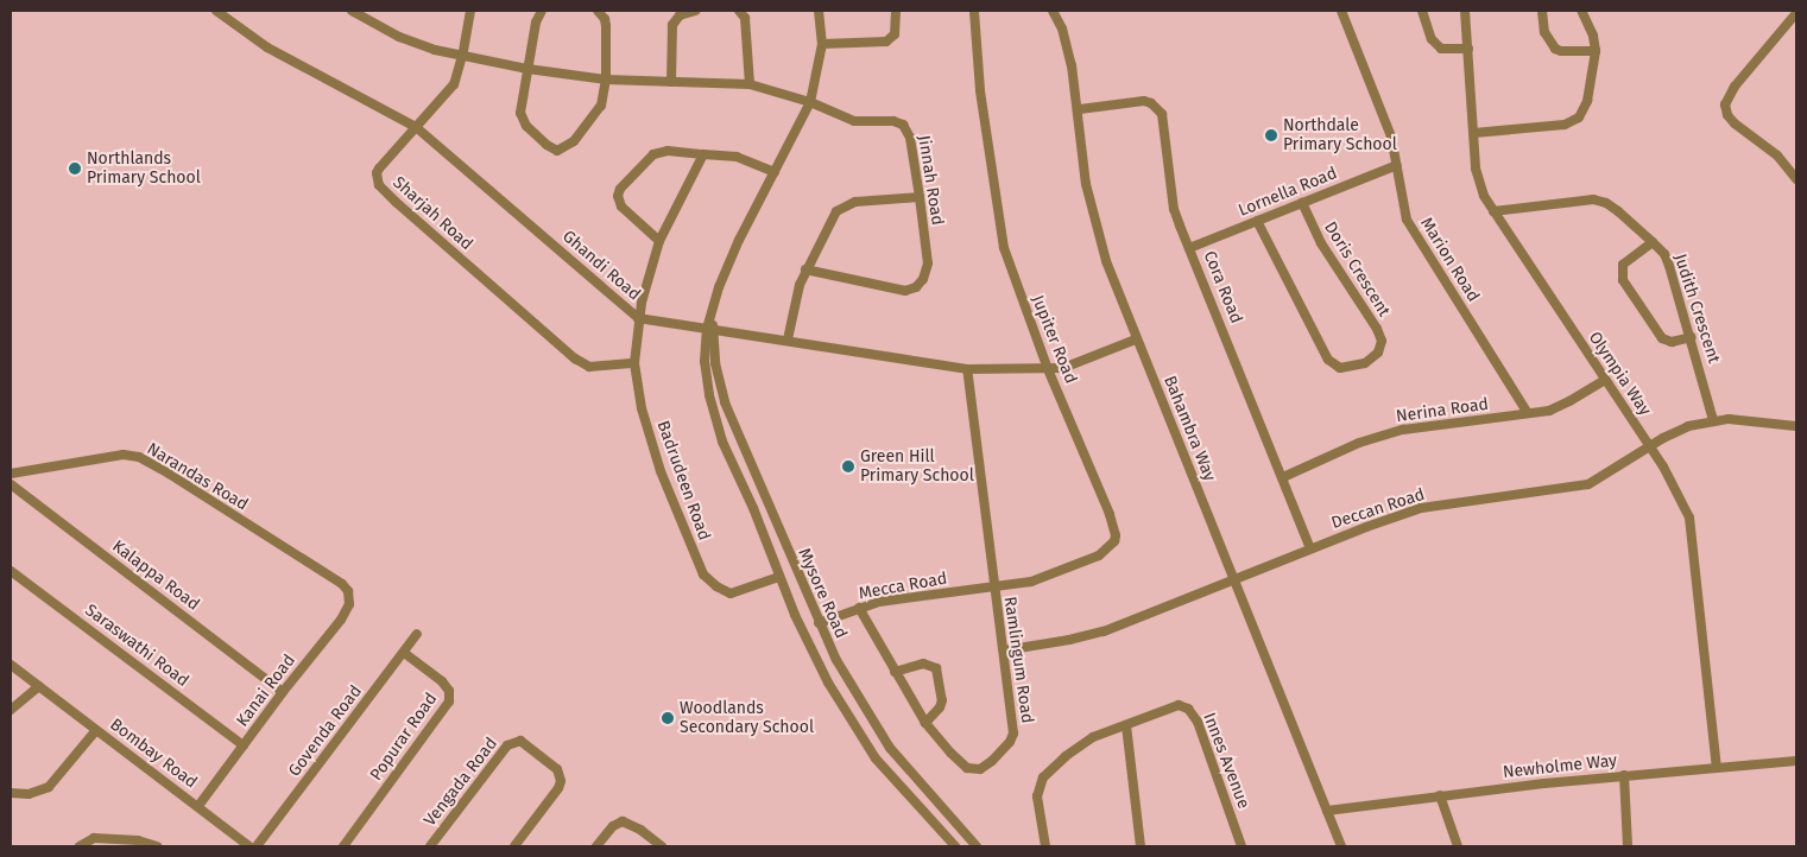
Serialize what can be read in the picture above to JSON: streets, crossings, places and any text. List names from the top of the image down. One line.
{"streets":{"street":["Jinnah Road","Lornella Road","Sharjah Road","Marion Road","Ghandi Road","Doris Crescent","Cora Road","Judith Crescent","Jupiter Road","Olympia Way","Nerina Road","Bahambra Way","Narandas Road","Badrudeen Road","Deccan Road","Kalappa Road","Mecca Road","Mysore Road","Saraswathi Road","Ramlingum Road","Kanai Road","Govenda Road","Popurar Road","Bombay Road","Innes Avenue","Newholme Way","Vengada Road"]},"crossings":[["Jinnah Road","Sharjah Road"],["Jinnah Road","Mysore Road"],["Lornella Road","Marion Road"],["Lornella Road","Doris Crescent"],["Lornella Road","Cora Road"],["Sharjah Road","Ghandi Road"],["Sharjah Road","Badrudeen Road"],["Marion Road","Nerina Road"],["Ghandi Road","Jupiter Road"],["Ghandi Road","Bahambra Way"],["Ghandi Road","Badrudeen Road"],["Ghandi Road","Mysore Road"],["Ghandi Road","Ramlingum Road"],["Cora Road","Nerina Road"],["Cora Road","Bahambra Way"],["Cora Road","Deccan Road"],["Judith Crescent","Olympia Way"],["Judith Crescent","Deccan Road"],["Jupiter Road","Mecca Road"],["Jupiter Road","Ramlingum Road"],["Olympia Way","Nerina Road"],["Olympia Way","Deccan Road"],["Olympia Way","Newholme Way"],["Bahambra Way","Deccan Road"],["Bahambra Way","Newholme Way"],["Narandas Road","Kanai Road"],["Badrudeen Road","Mysore Road"],["Deccan Road","Ramlingum Road"],["Kalappa Road","Kanai Road"],["Mecca Road","Mysore Road"],["Mecca Road","Ramlingum Road"],["Saraswathi Road","Kanai Road"],["Kanai Road","Bombay Road"],["Govenda Road","Popurar Road"]],"places":["Northdale Primary School","Northlands Primary School","Green Hill Primary School","Woodlands Secondary School"]}
